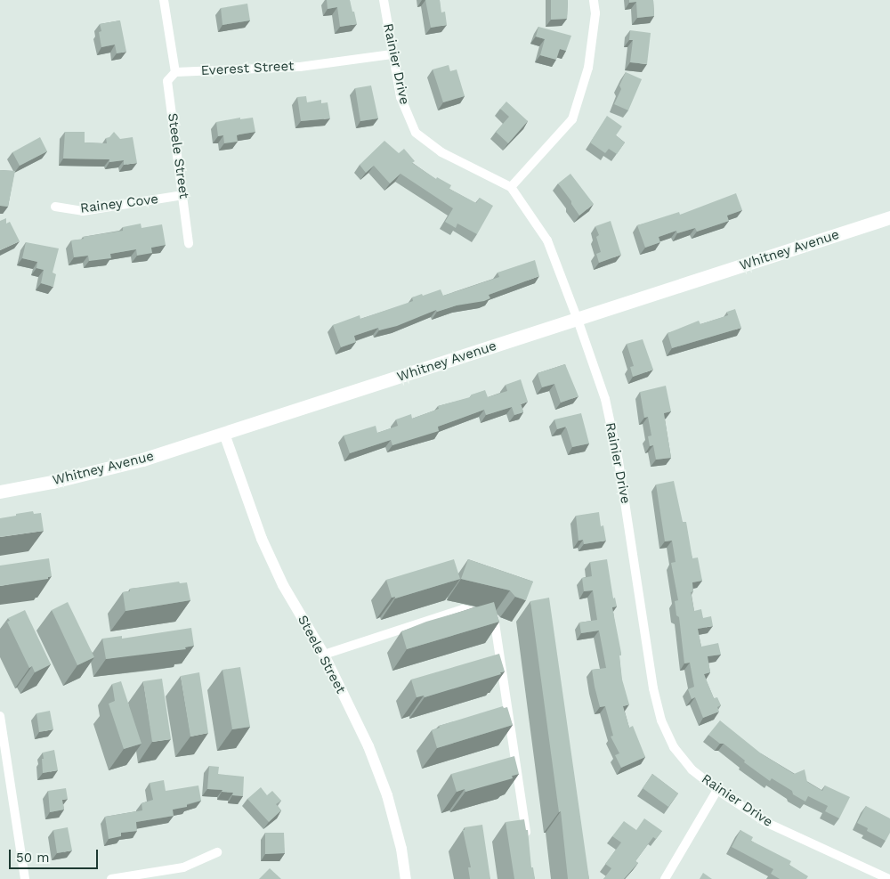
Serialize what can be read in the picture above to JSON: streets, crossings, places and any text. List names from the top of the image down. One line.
{"streets":{"main road":["Whitney Avenue"],"street":["Rainier Drive","Everest Street","Steele Street","Rainey Cove"]},"crossings":[["Rainier Drive","Everest Street"],["Rainier Drive","Whitney Avenue"],["Everest Street","Steele Street"],["Steele Street","Rainey Cove"],["Steele Street","Whitney Avenue"]],"scale_bar":"50 m"}
